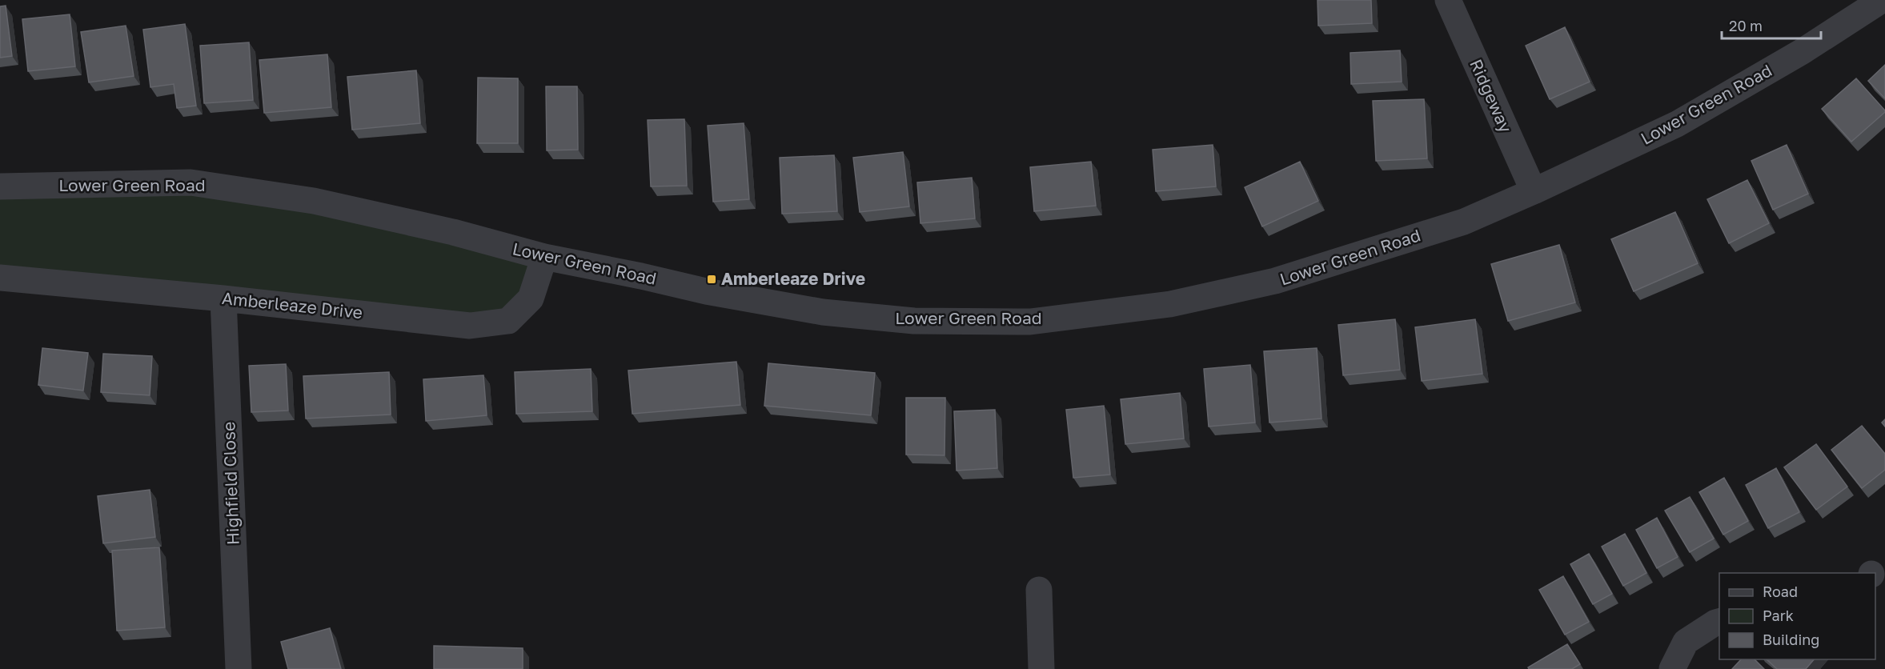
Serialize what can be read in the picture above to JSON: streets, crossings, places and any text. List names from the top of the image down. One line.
{"streets":{"street":["Ridgeway","Lower Green Road","Amberleaze Drive","Highfield Close"]},"crossings":[["Ridgeway","Lower Green Road"],["Lower Green Road","Amberleaze Drive"],["Amberleaze Drive","Highfield Close"]],"places":{"transit":["Amberleaze Drive"]},"legend":["Road","Park","Building"],"scale_bar":"20 m"}
